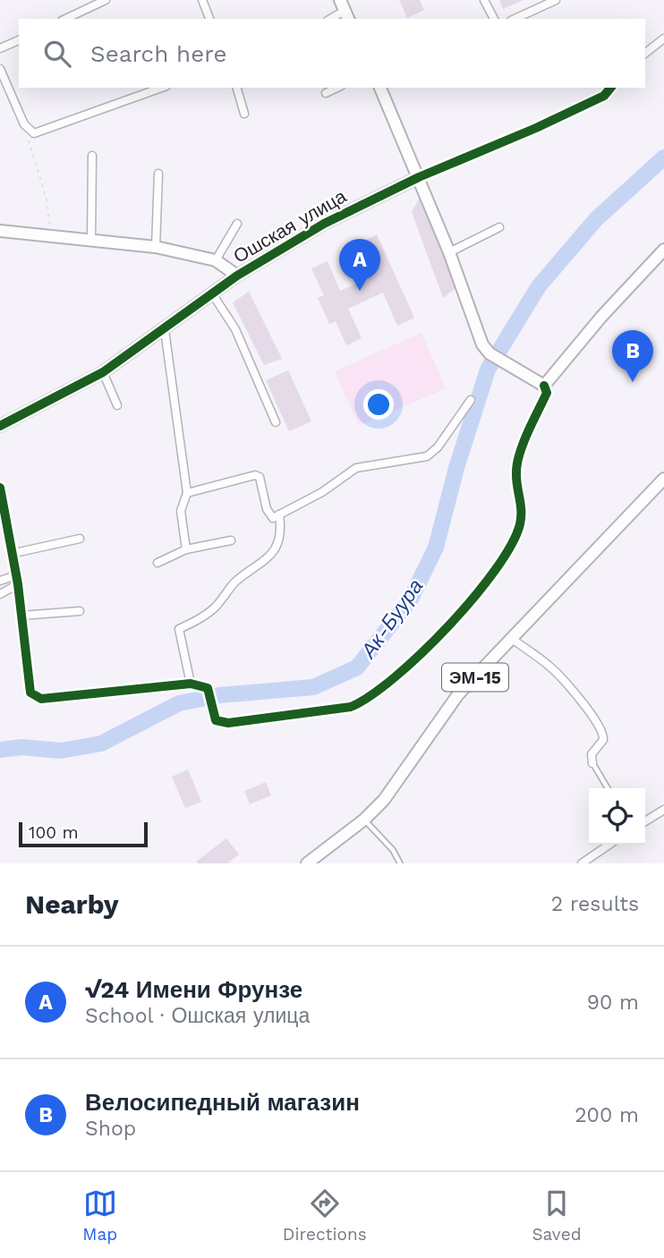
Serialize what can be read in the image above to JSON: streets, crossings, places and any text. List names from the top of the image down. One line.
{"streets":{"main road":["Ошская улица","ЭМ-15"]},"water":["Ак-Буура"],"scale_bar":"100 m","page":{"search":"Search here","pins":["A","B"],"scale":"100 m","heading":["Nearby","2 results"],"list":[{"mark":"A","name":"√24 Имени Фрунзе","note":"School · Ошская улица","value":"90 m"},{"mark":"B","name":"Велосипедный магазин","note":"Shop","value":"200 m"}],"nav":["Map","Directions","Saved"]}}
